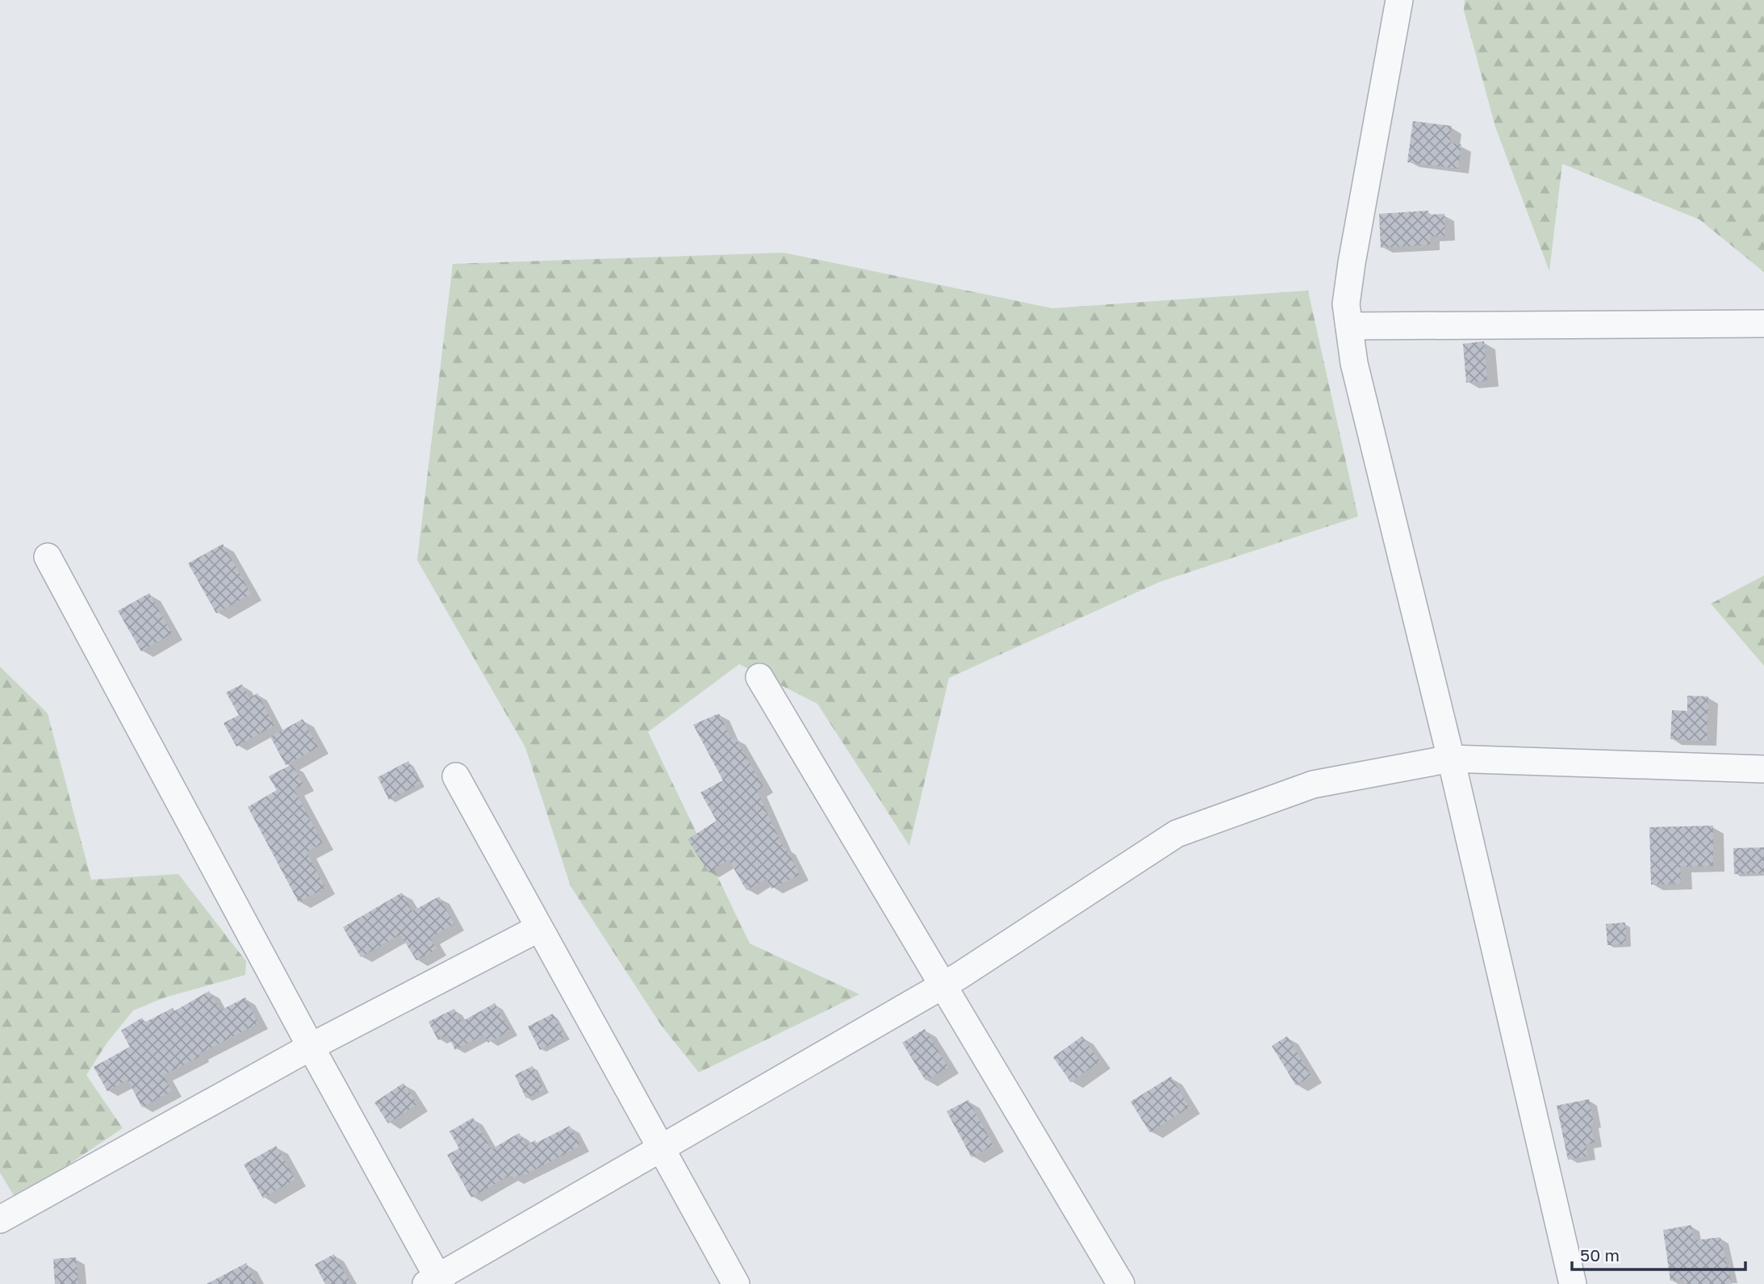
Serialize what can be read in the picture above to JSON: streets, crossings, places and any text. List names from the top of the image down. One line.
{"scale_bar":"50 m"}
